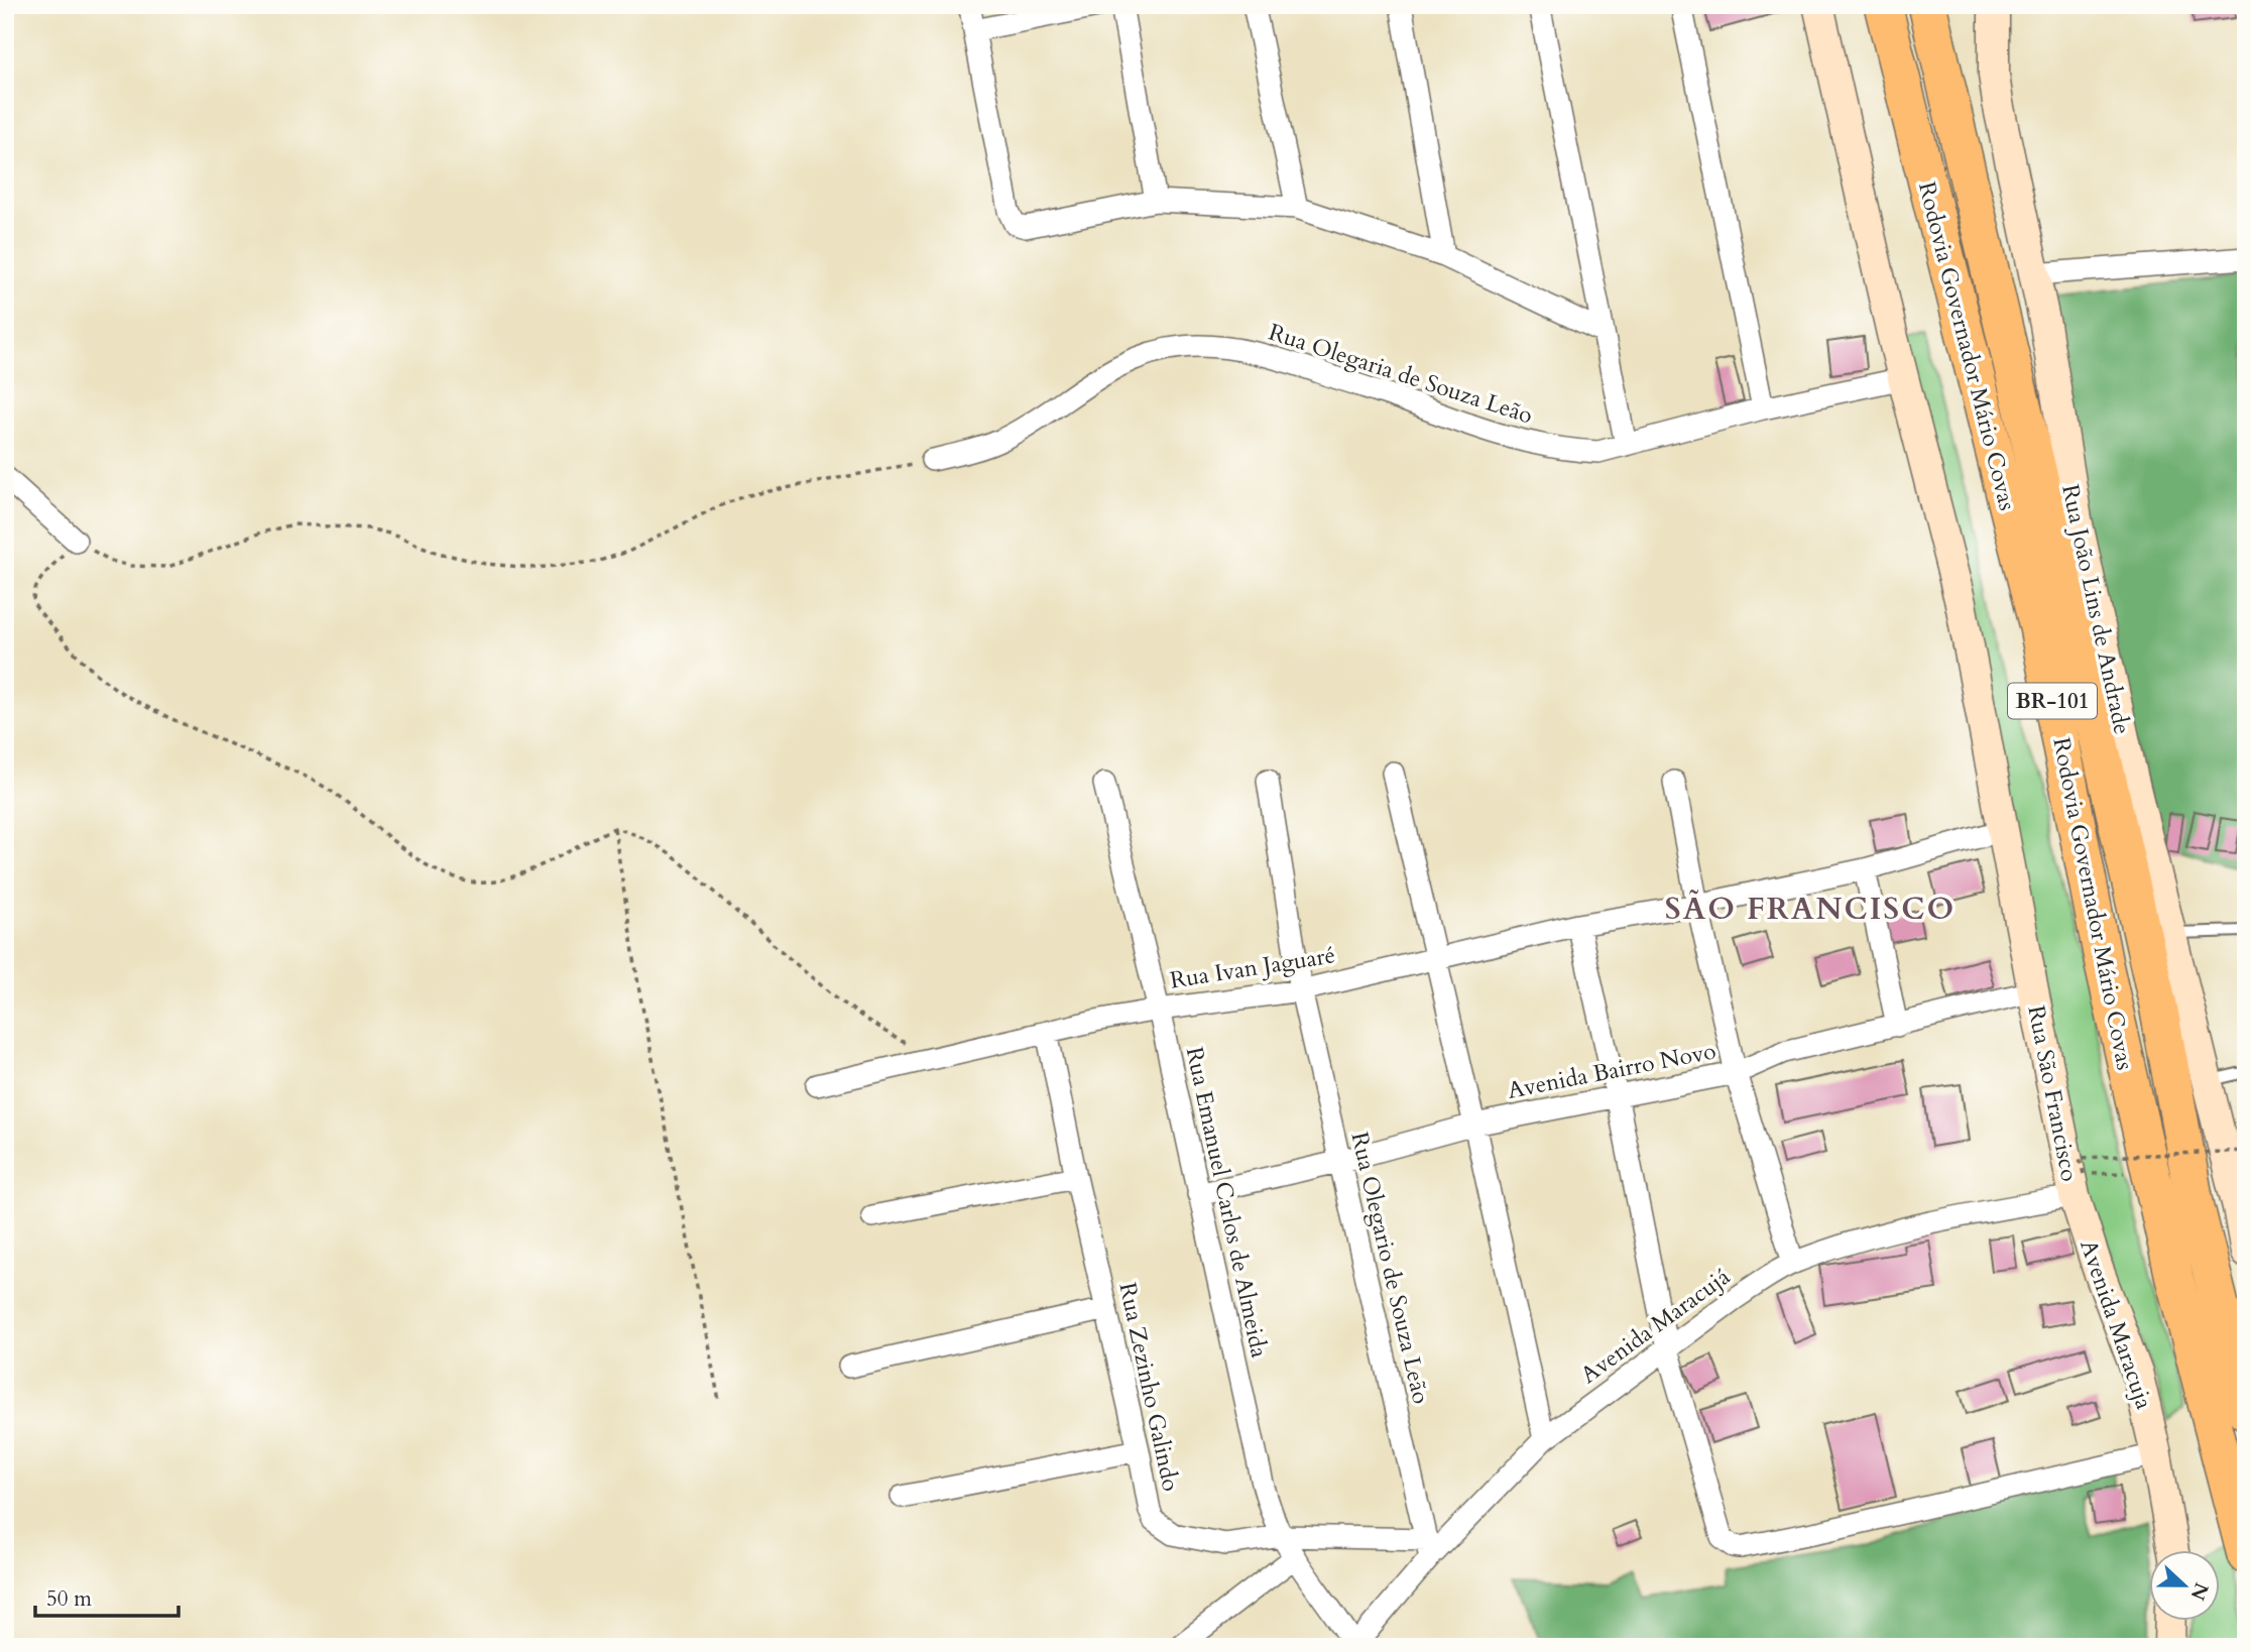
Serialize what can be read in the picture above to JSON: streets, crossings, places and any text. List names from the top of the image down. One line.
{"streets":{"highway":["Rodovia Governador Mário Covas","BR-101"],"street":["Rua Olegaria de Souza Leão","Rua João Lins de Andrade","Rua Ivan Jaguaré","Avenida Bairro Novo","Rua São Francisco","Rua Emanuel Carlos de Almeida","Rua Olegario de Souza Leão","Avenida Maracuja","Avenida Maracujá","Rua Zezinho Galindo"]},"crossings":[["Rua Olegaria de Souza Leão","Rua São Francisco"],["Rua Ivan Jaguaré","Rua São Francisco"],["Rua Ivan Jaguaré","Rua Emanuel Carlos de Almeida"],["Rua Ivan Jaguaré","Rua Olegario de Souza Leão"],["Rua Ivan Jaguaré","Rua Zezinho Galindo"],["Avenida Bairro Novo","Rua São Francisco"],["Avenida Bairro Novo","Rua Emanuel Carlos de Almeida"],["Avenida Bairro Novo","Rua Olegario de Souza Leão"],["Rua São Francisco","Avenida Maracuja"],["Rua São Francisco","Avenida Maracujá"],["Rua Emanuel Carlos de Almeida","Avenida Maracujá"],["Rua Emanuel Carlos de Almeida","Rua Zezinho Galindo"],["Rua Olegario de Souza Leão","Avenida Maracujá"],["Rua Olegario de Souza Leão","Rua Zezinho Galindo"],["Avenida Maracuja","Avenida Maracujá"],["Avenida Maracujá","Rua Zezinho Galindo"]],"districts":["SÃO FRANCISCO"],"scale_bar":"50 m","north":"right"}
